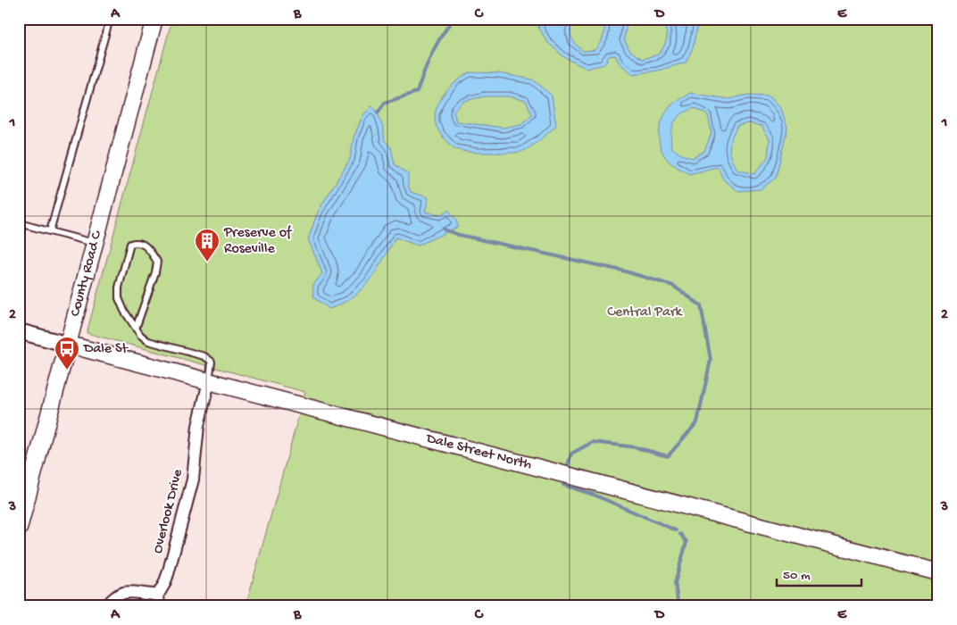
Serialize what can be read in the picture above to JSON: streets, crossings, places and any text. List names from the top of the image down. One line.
{"streets":{"main road":["County Road C","Dale Street North"],"street":["Overlook Drive"]},"crossings":[["County Road C","Dale Street North"],["Dale Street North","Overlook Drive"]],"parks":["Central Park"],"places":{"building":["Preserve of Roseville"],"bus stop":["Dale St"]},"scale_bar":"50 m","grid":{"columns":["A","B","C","D","E"],"rows":["1","2","3"]}}
